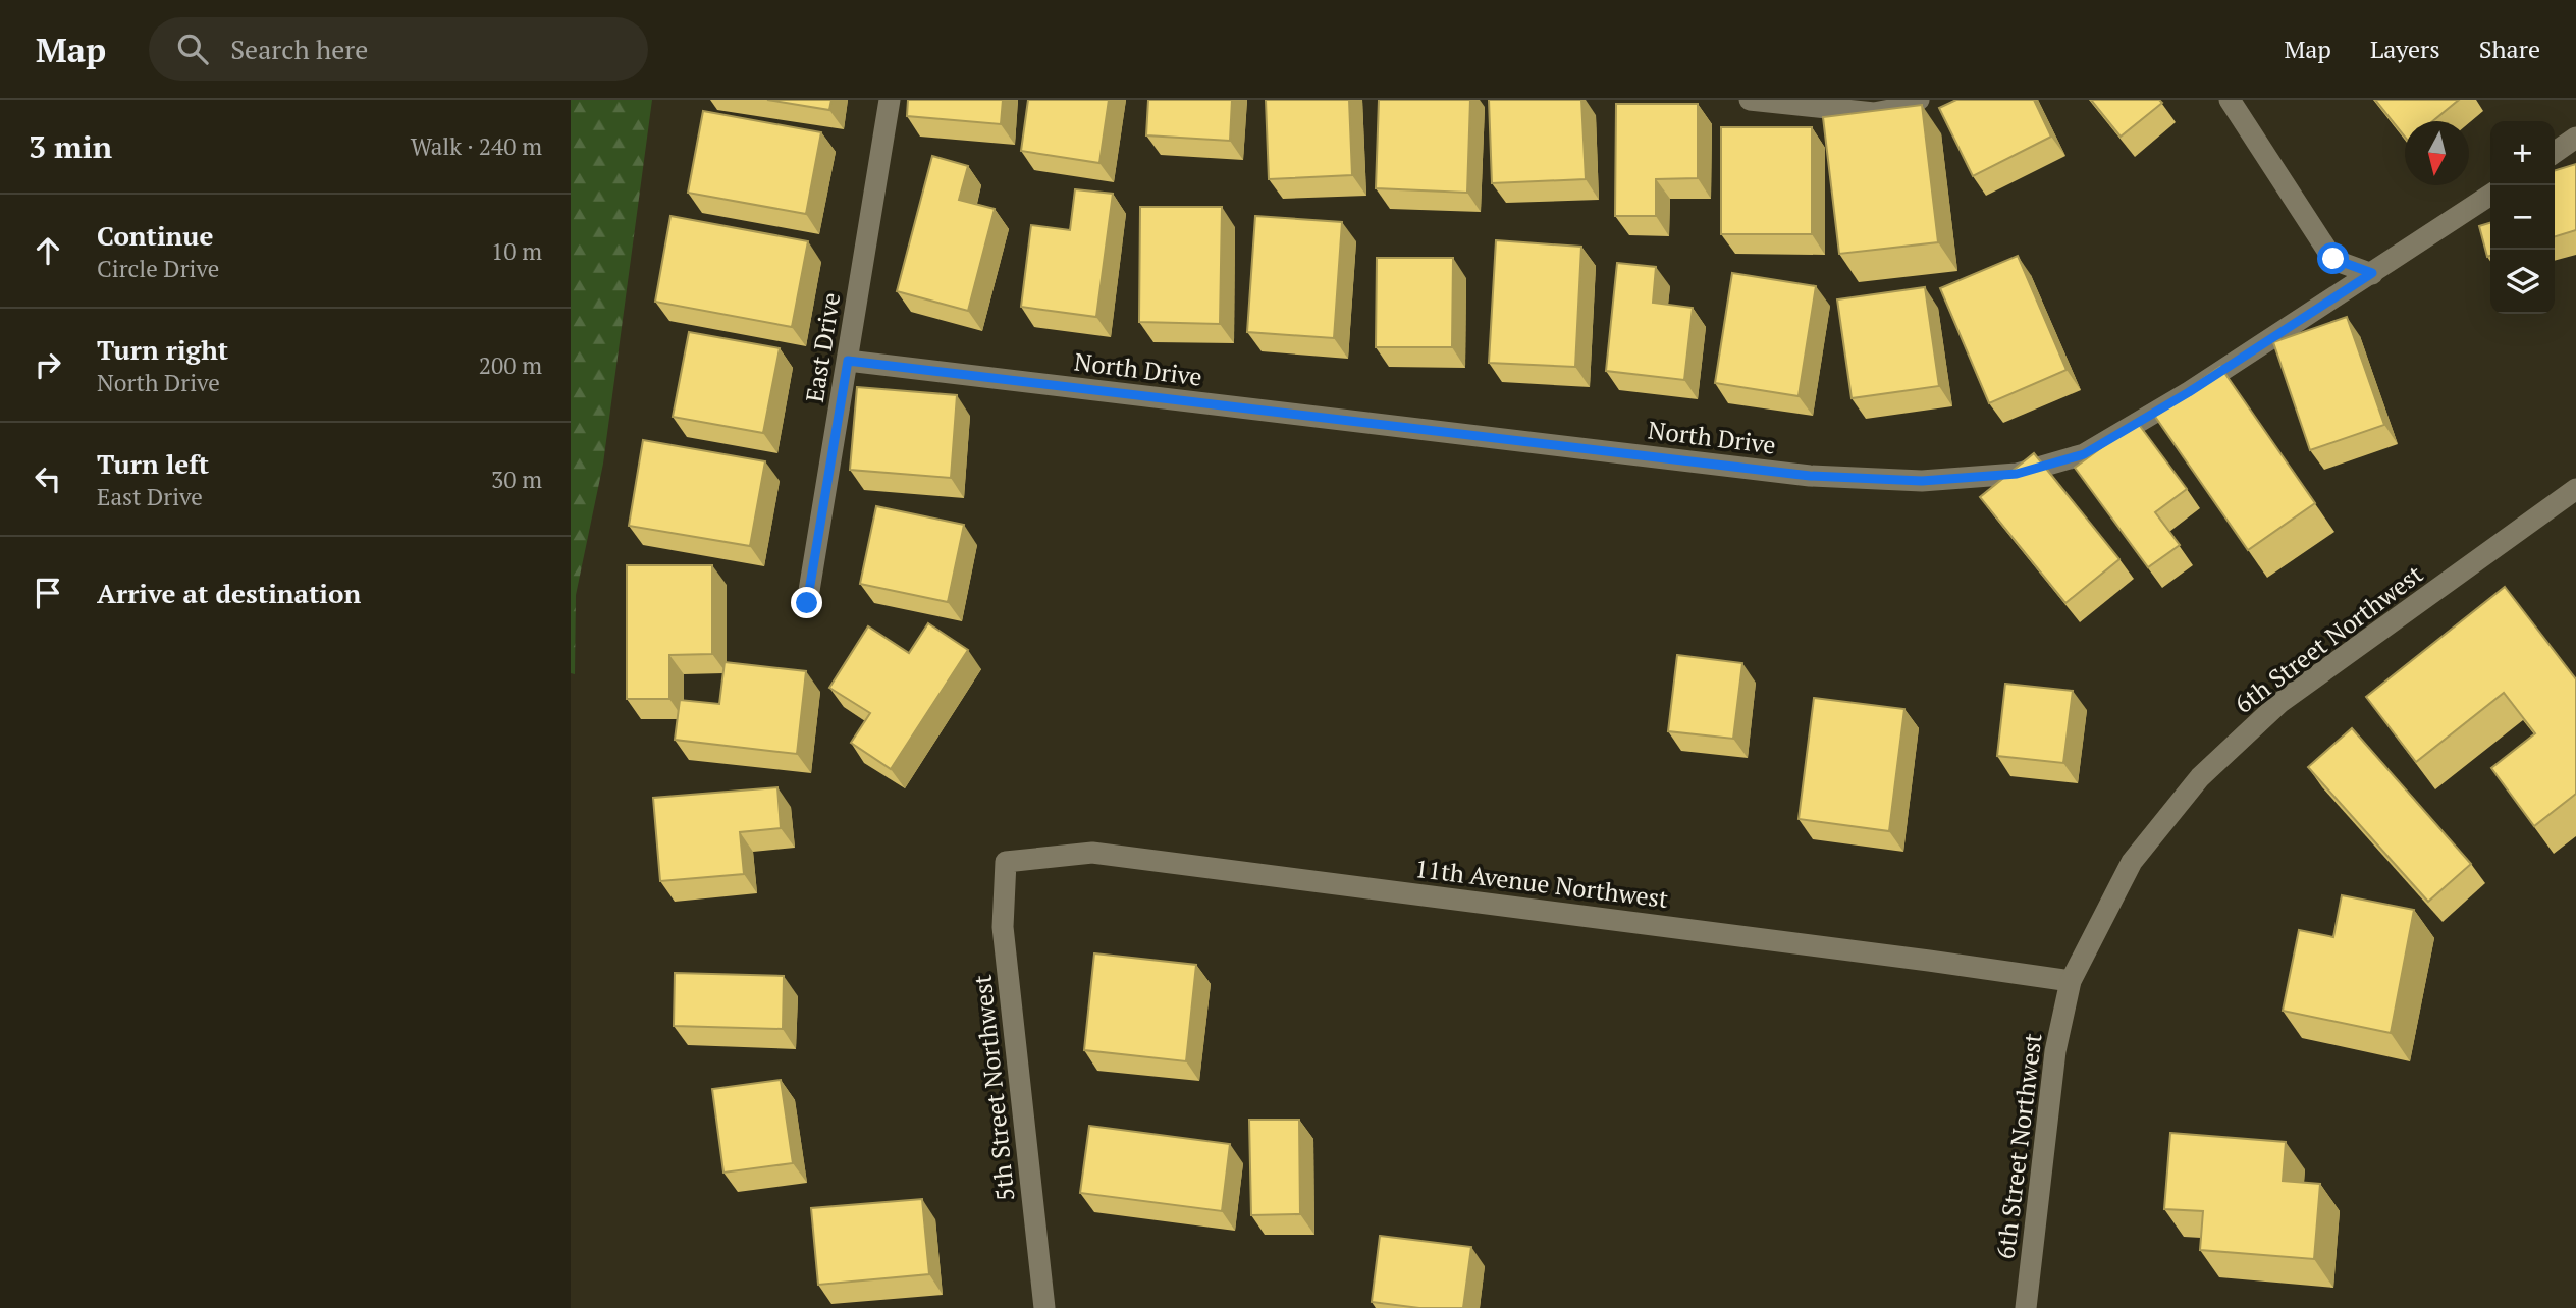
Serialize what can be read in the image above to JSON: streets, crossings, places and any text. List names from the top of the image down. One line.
{"streets":{"street":["East Drive","North Drive","6th Street Northwest","11th Avenue Northwest","5th Street Northwest"]},"crossings":[["East Drive","North Drive"],["6th Street Northwest","11th Avenue Northwest"],["11th Avenue Northwest","5th Street Northwest"]],"north":"bottom","page":{"header":"Map","search":"Search here","nav":["Map","Layers","Share"],"heading":["3 min","Walk · 240 m"],"map_buttons":["+","−"],"list":[["Continue","Circle Drive","10 m"],["Turn right","North Drive","200 m"],["Turn left","East Drive","30 m"],"Arrive at destination"]}}
